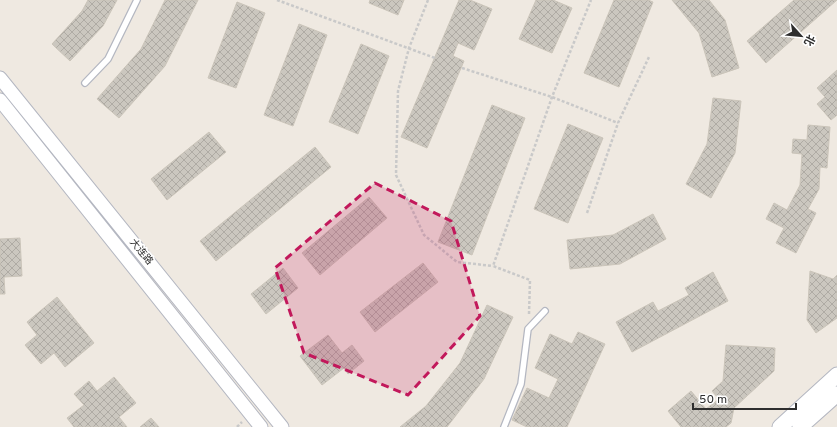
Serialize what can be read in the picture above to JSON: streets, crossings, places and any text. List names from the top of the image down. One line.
{"streets":{"street":["大连路"]},"scale_bar":"50 m","north":"bottom right"}
